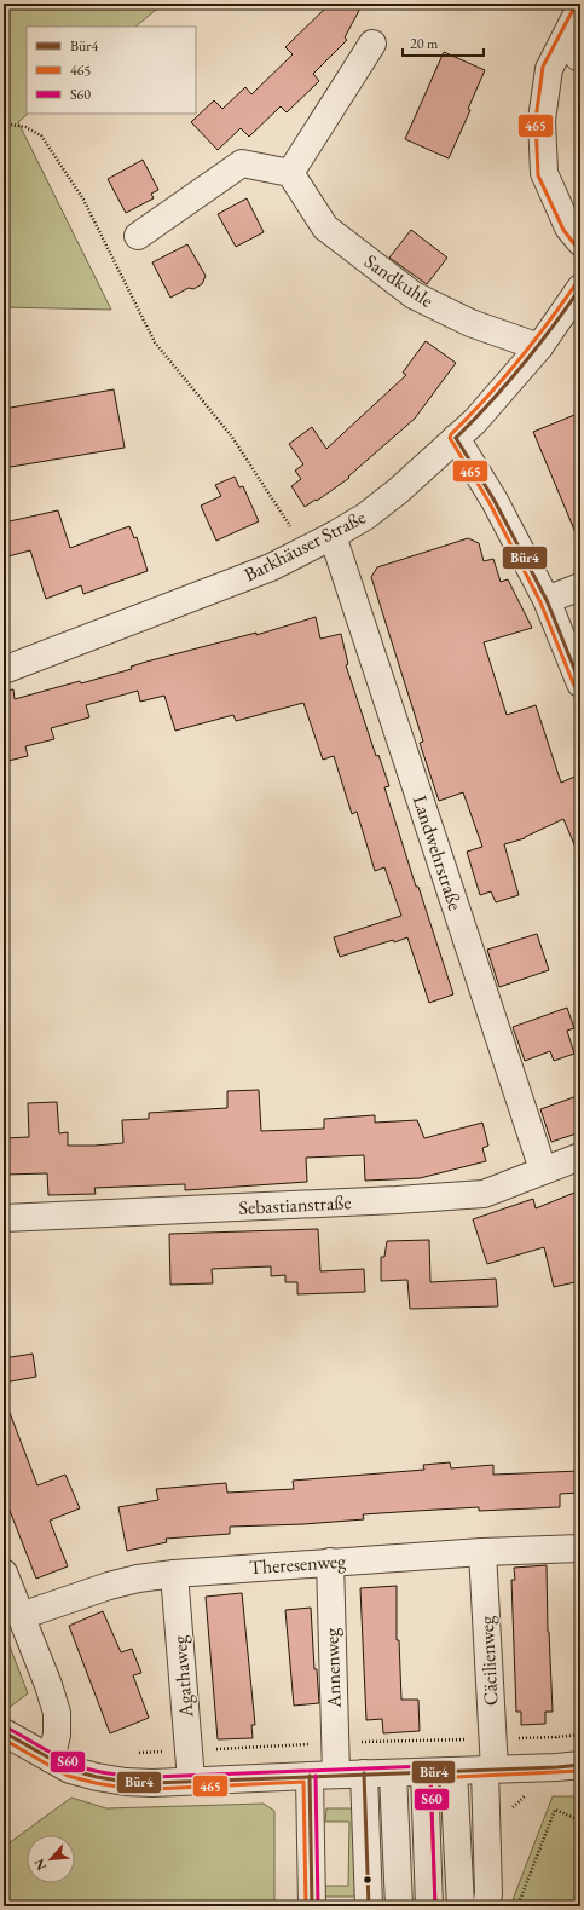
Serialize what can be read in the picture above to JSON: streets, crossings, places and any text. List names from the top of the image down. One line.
{"streets":{"street":["Sandkuhle","Barkhäuser Straße","Landwehrstraße","Sebastianstraße","Theresenweg","Cäcilienweg","Annenweg","Agathaweg"]},"crossings":[["Sandkuhle","Barkhäuser Straße"],["Barkhäuser Straße","Landwehrstraße"],["Landwehrstraße","Sebastianstraße"],["Theresenweg","Cäcilienweg"],["Theresenweg","Annenweg"],["Theresenweg","Agathaweg"]],"lines":["transit line 465","transit line Bür4","transit line S60"],"legend":["Bür4","465","S60"],"scale_bar":"20 m","north":"bottom left"}
